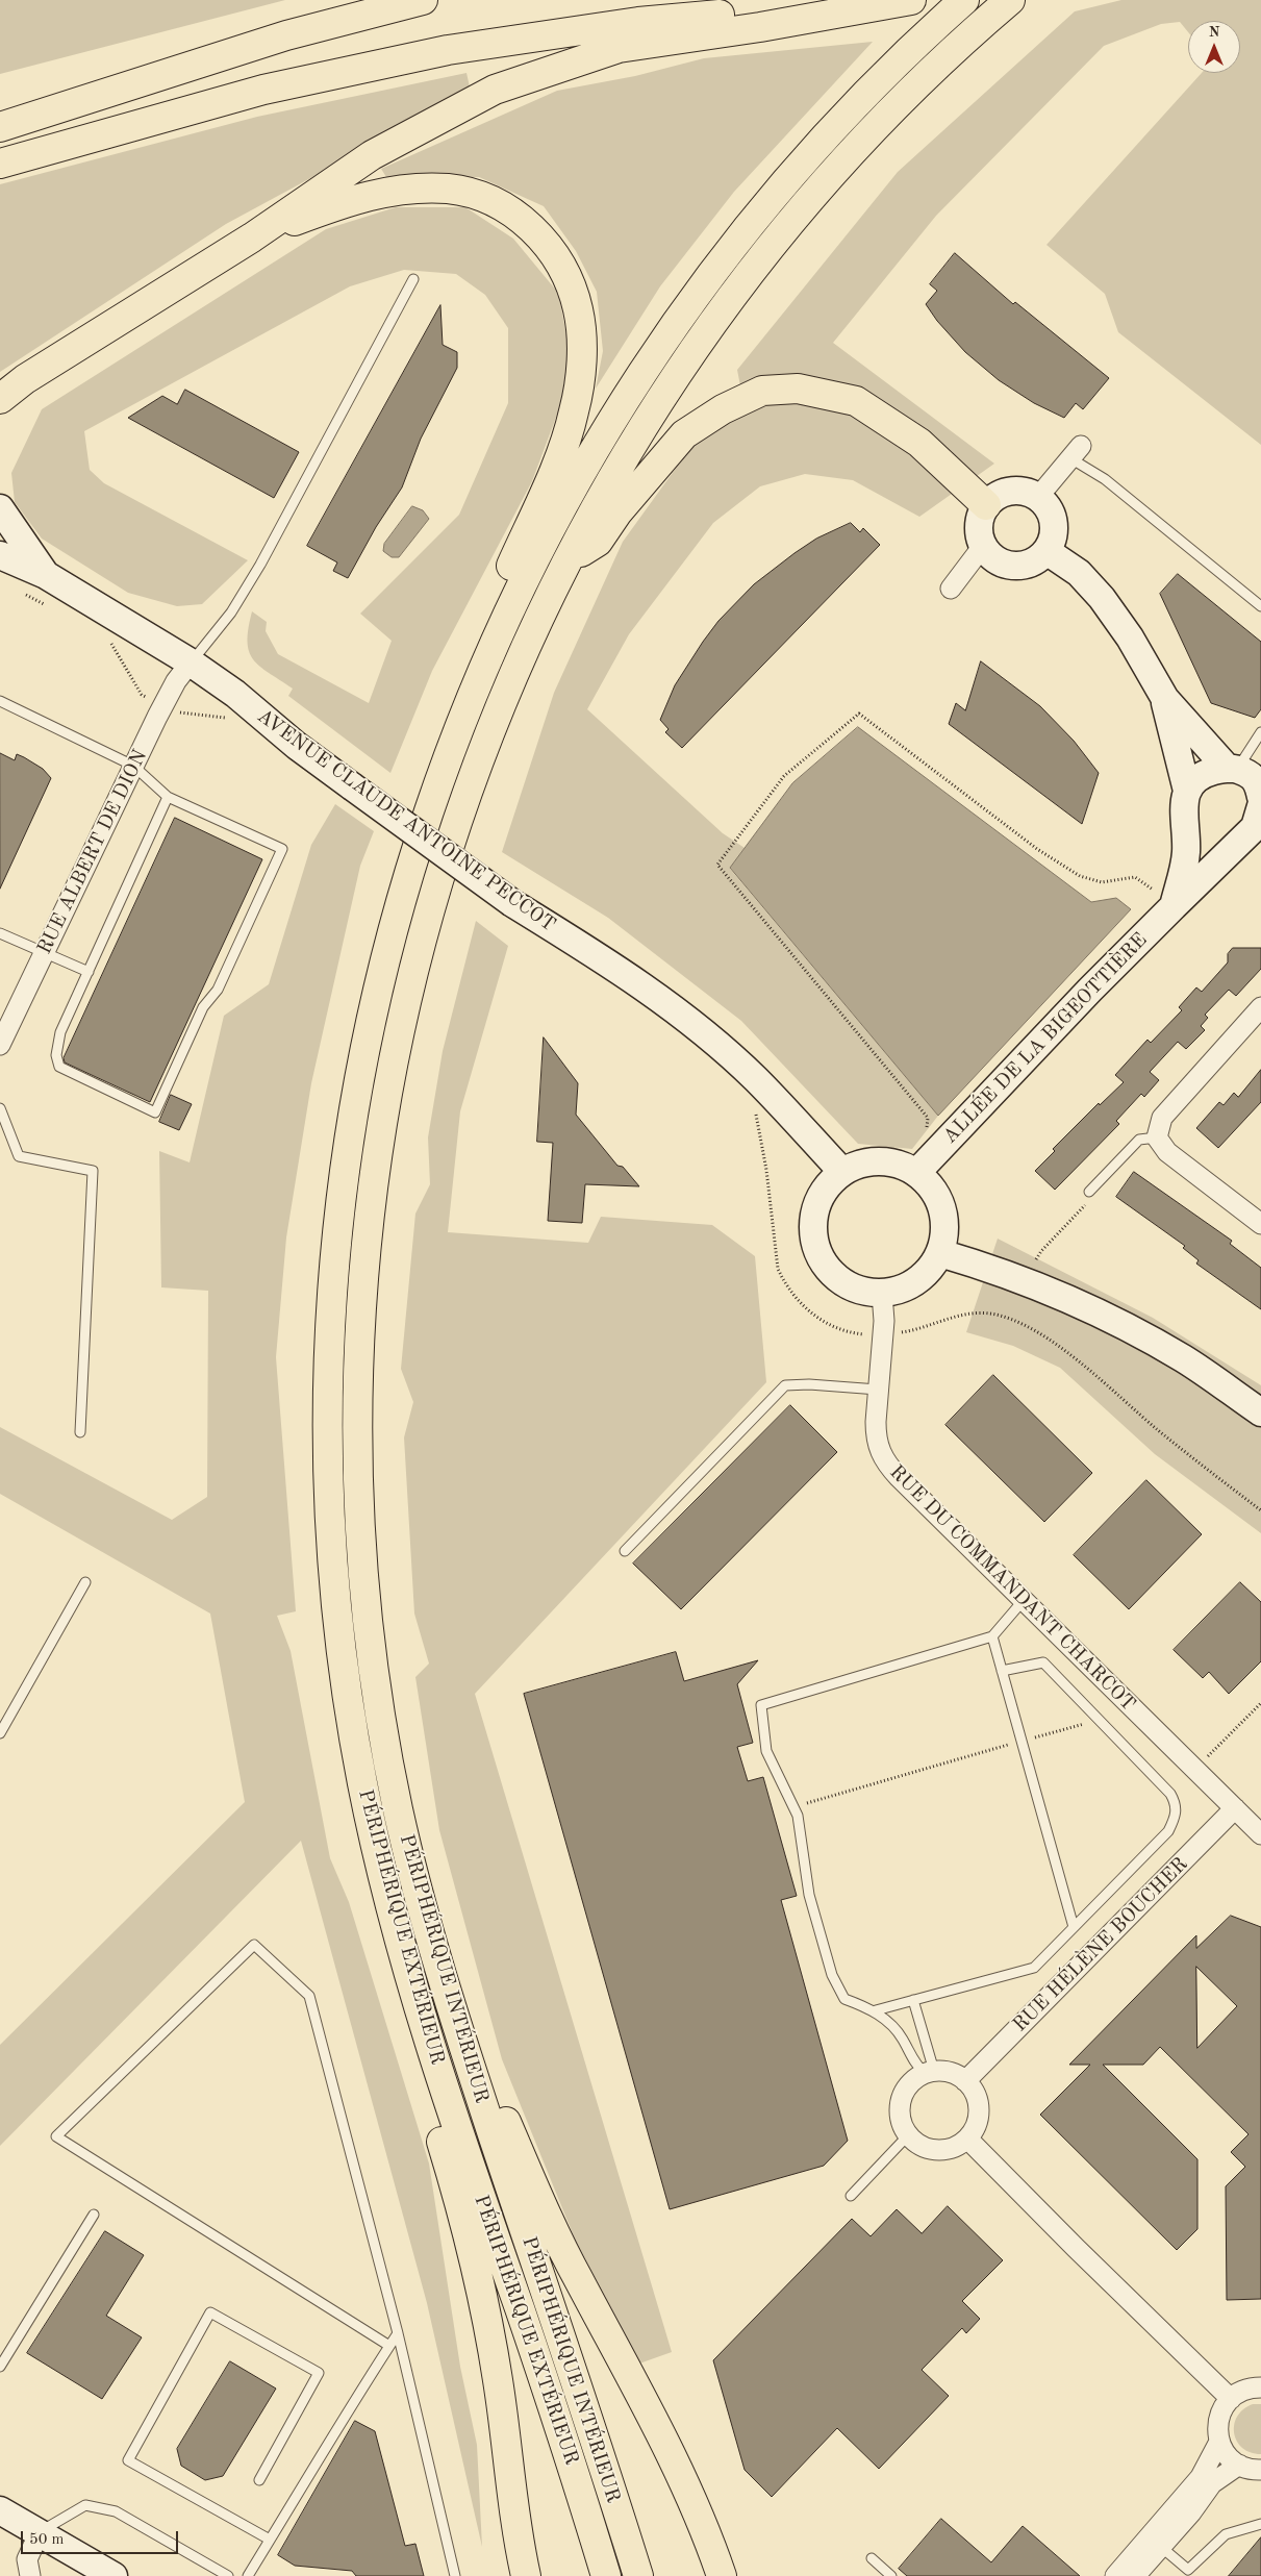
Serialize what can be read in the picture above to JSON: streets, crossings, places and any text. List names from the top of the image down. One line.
{"streets":{"highway":["PÉRIPHÉRIQUE EXTÉRIEUR","PÉRIPHÉRIQUE INTÉRIEUR"],"main road":["AVENUE CLAUDE ANTOINE PECCOT","ALLÉE DE LA BIGEOTTIÈRE"],"street":["RUE ALBERT DE DION","RUE DU COMMANDANT CHARCOT","RUE HÉLÈNE BOUCHER"]},"crossings":[["AVENUE CLAUDE ANTOINE PECCOT","RUE ALBERT DE DION"],["AVENUE CLAUDE ANTOINE PECCOT","ALLÉE DE LA BIGEOTTIÈRE"],["AVENUE CLAUDE ANTOINE PECCOT","RUE DU COMMANDANT CHARCOT"],["ALLÉE DE LA BIGEOTTIÈRE","RUE DU COMMANDANT CHARCOT"],["RUE DU COMMANDANT CHARCOT","RUE HÉLÈNE BOUCHER"]],"scale_bar":"50 m","north":"top"}
